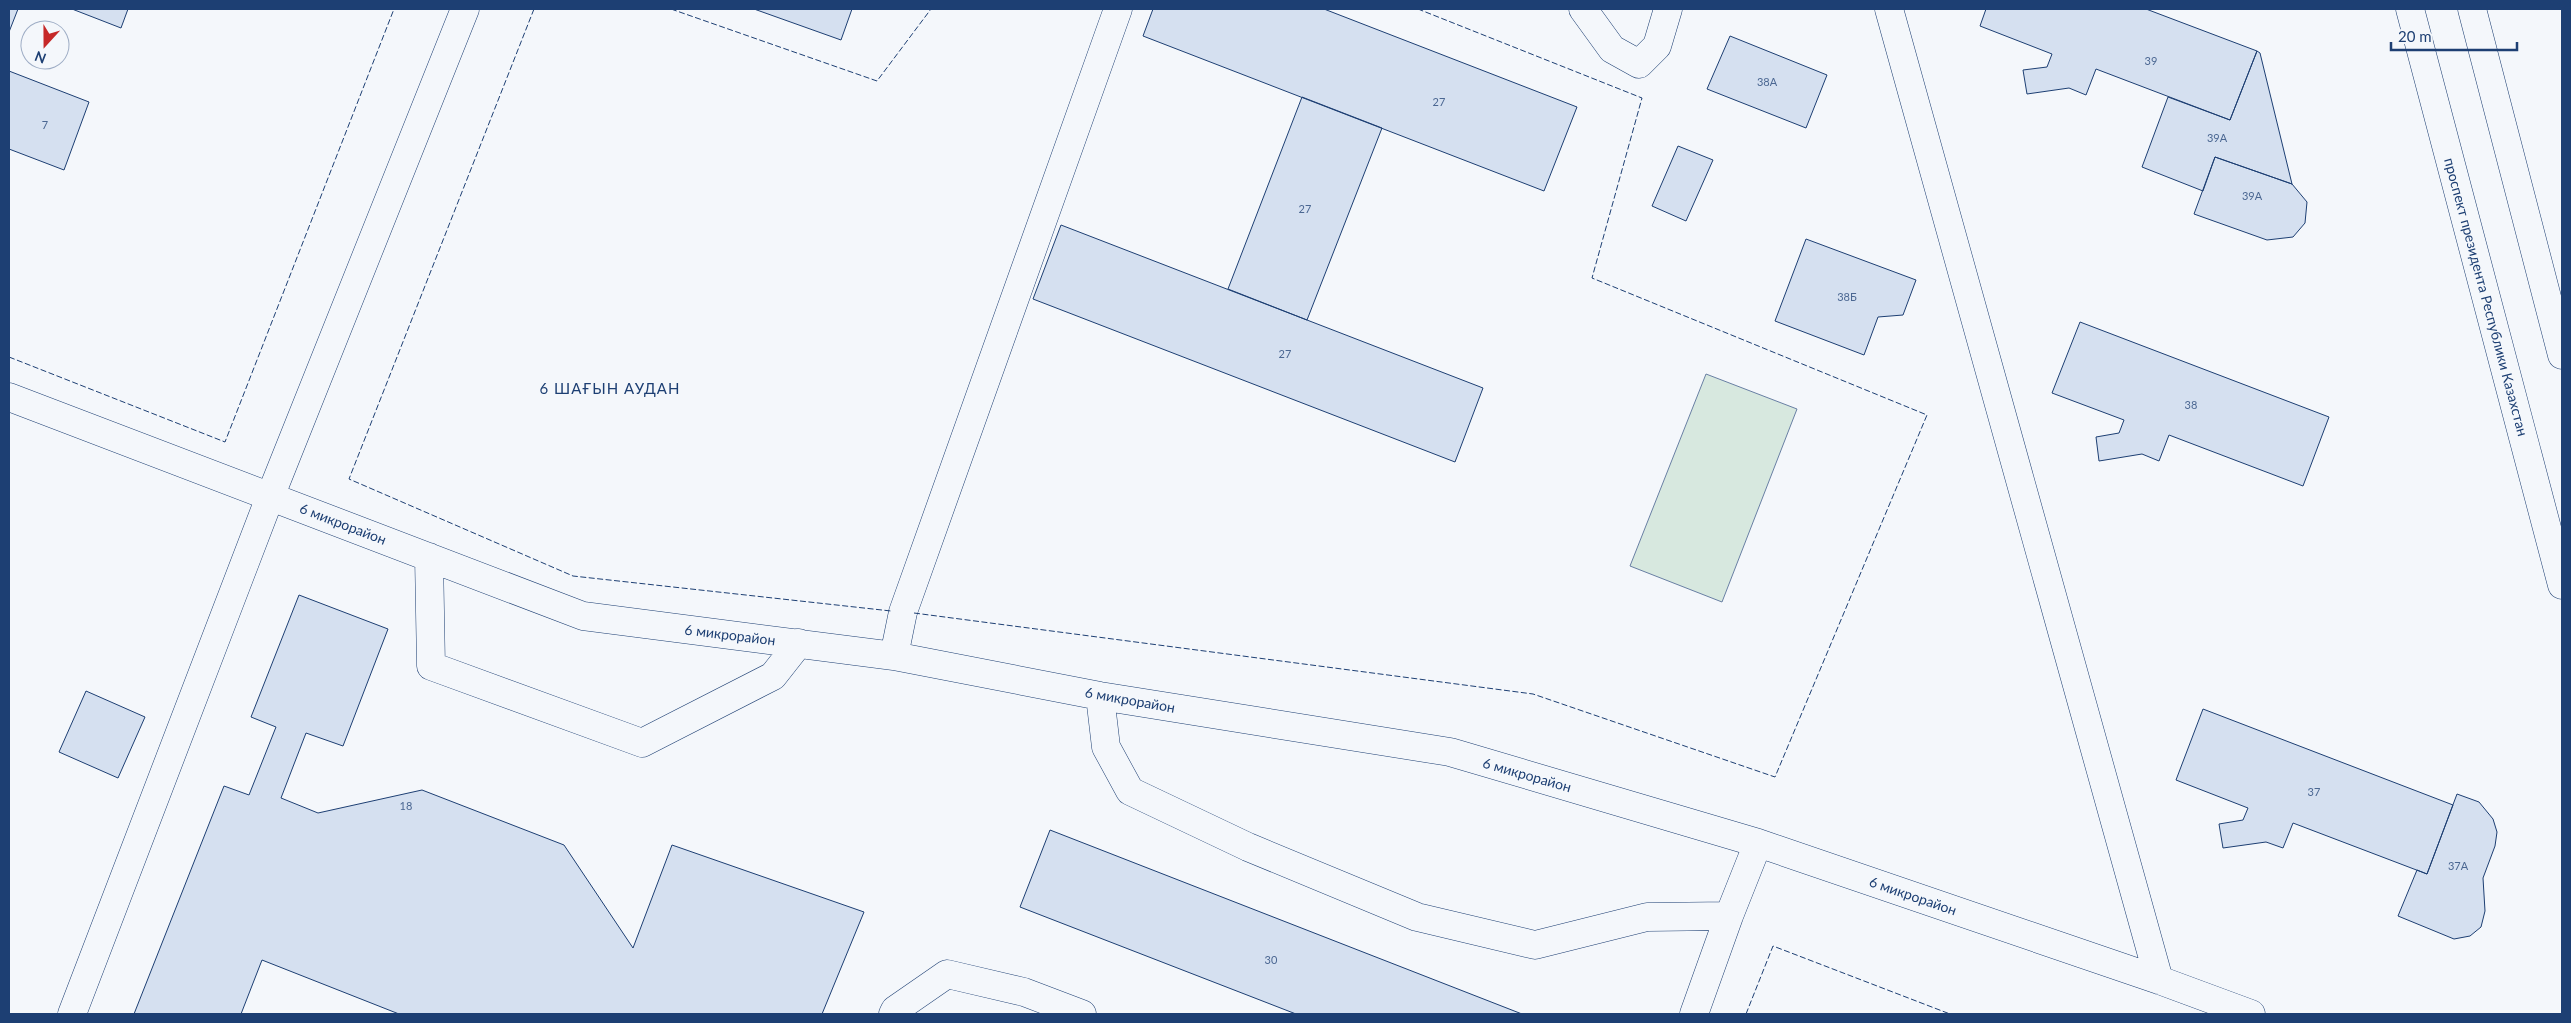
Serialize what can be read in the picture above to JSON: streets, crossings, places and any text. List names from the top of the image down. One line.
{"streets":{"street":["проспект президента Республики Казахстан","6 микрорайон"]},"districts":["6 ШАҒЫН АУДАН"],"house_numbers":["39","38А","27","7","39А","39А","27","38Б","27","38","37","18","37А","30"],"scale_bar":"20 m","north":"bottom"}
